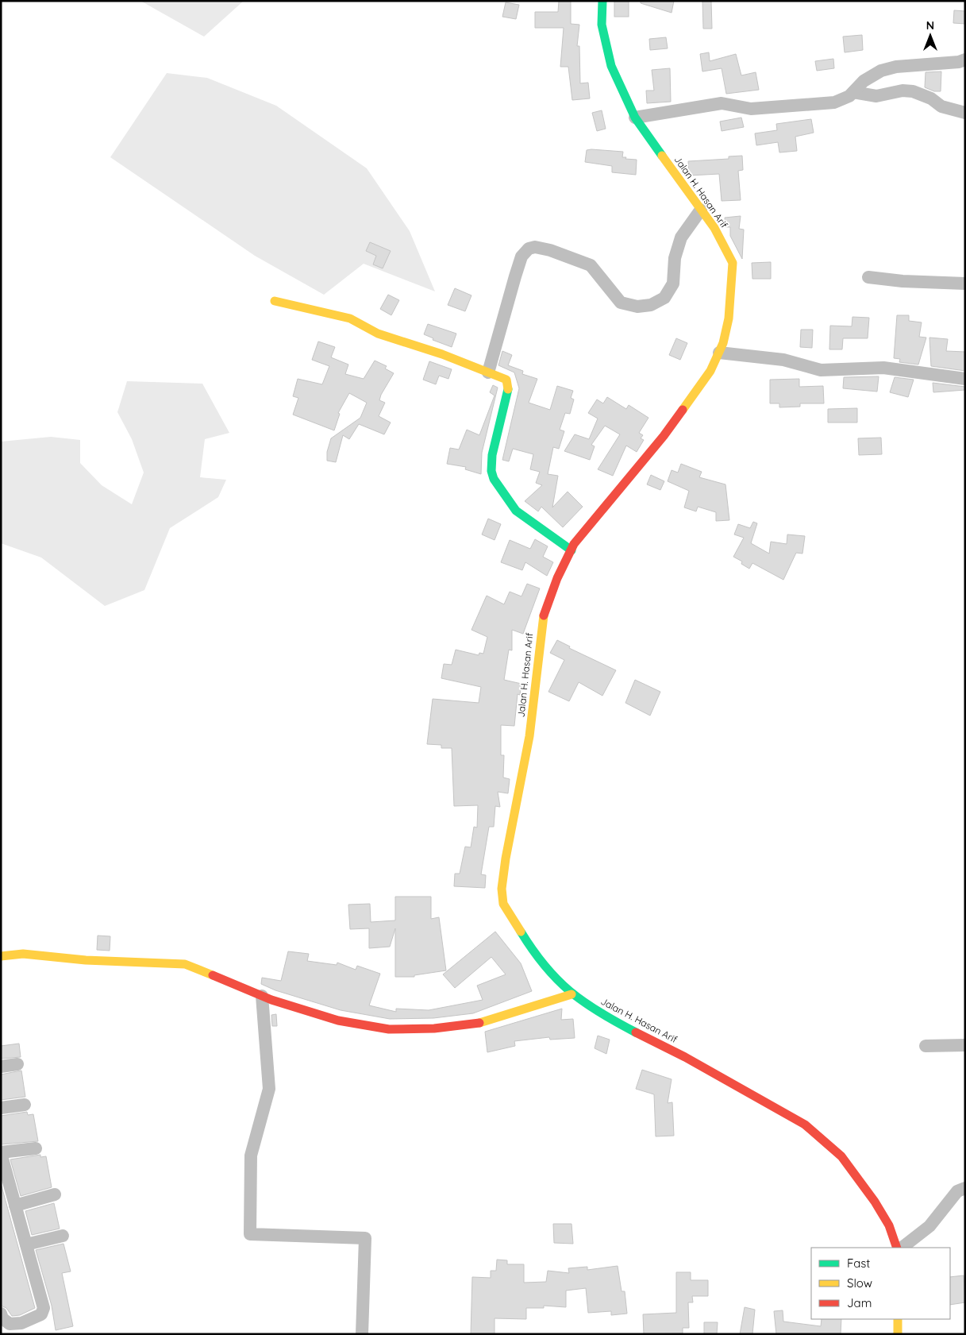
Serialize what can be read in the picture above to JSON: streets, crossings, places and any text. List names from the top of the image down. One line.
{"streets":{"main road":["Jalan H. Hasan Arif"]},"legend":["Fast","Slow","Jam"],"north":"top"}
